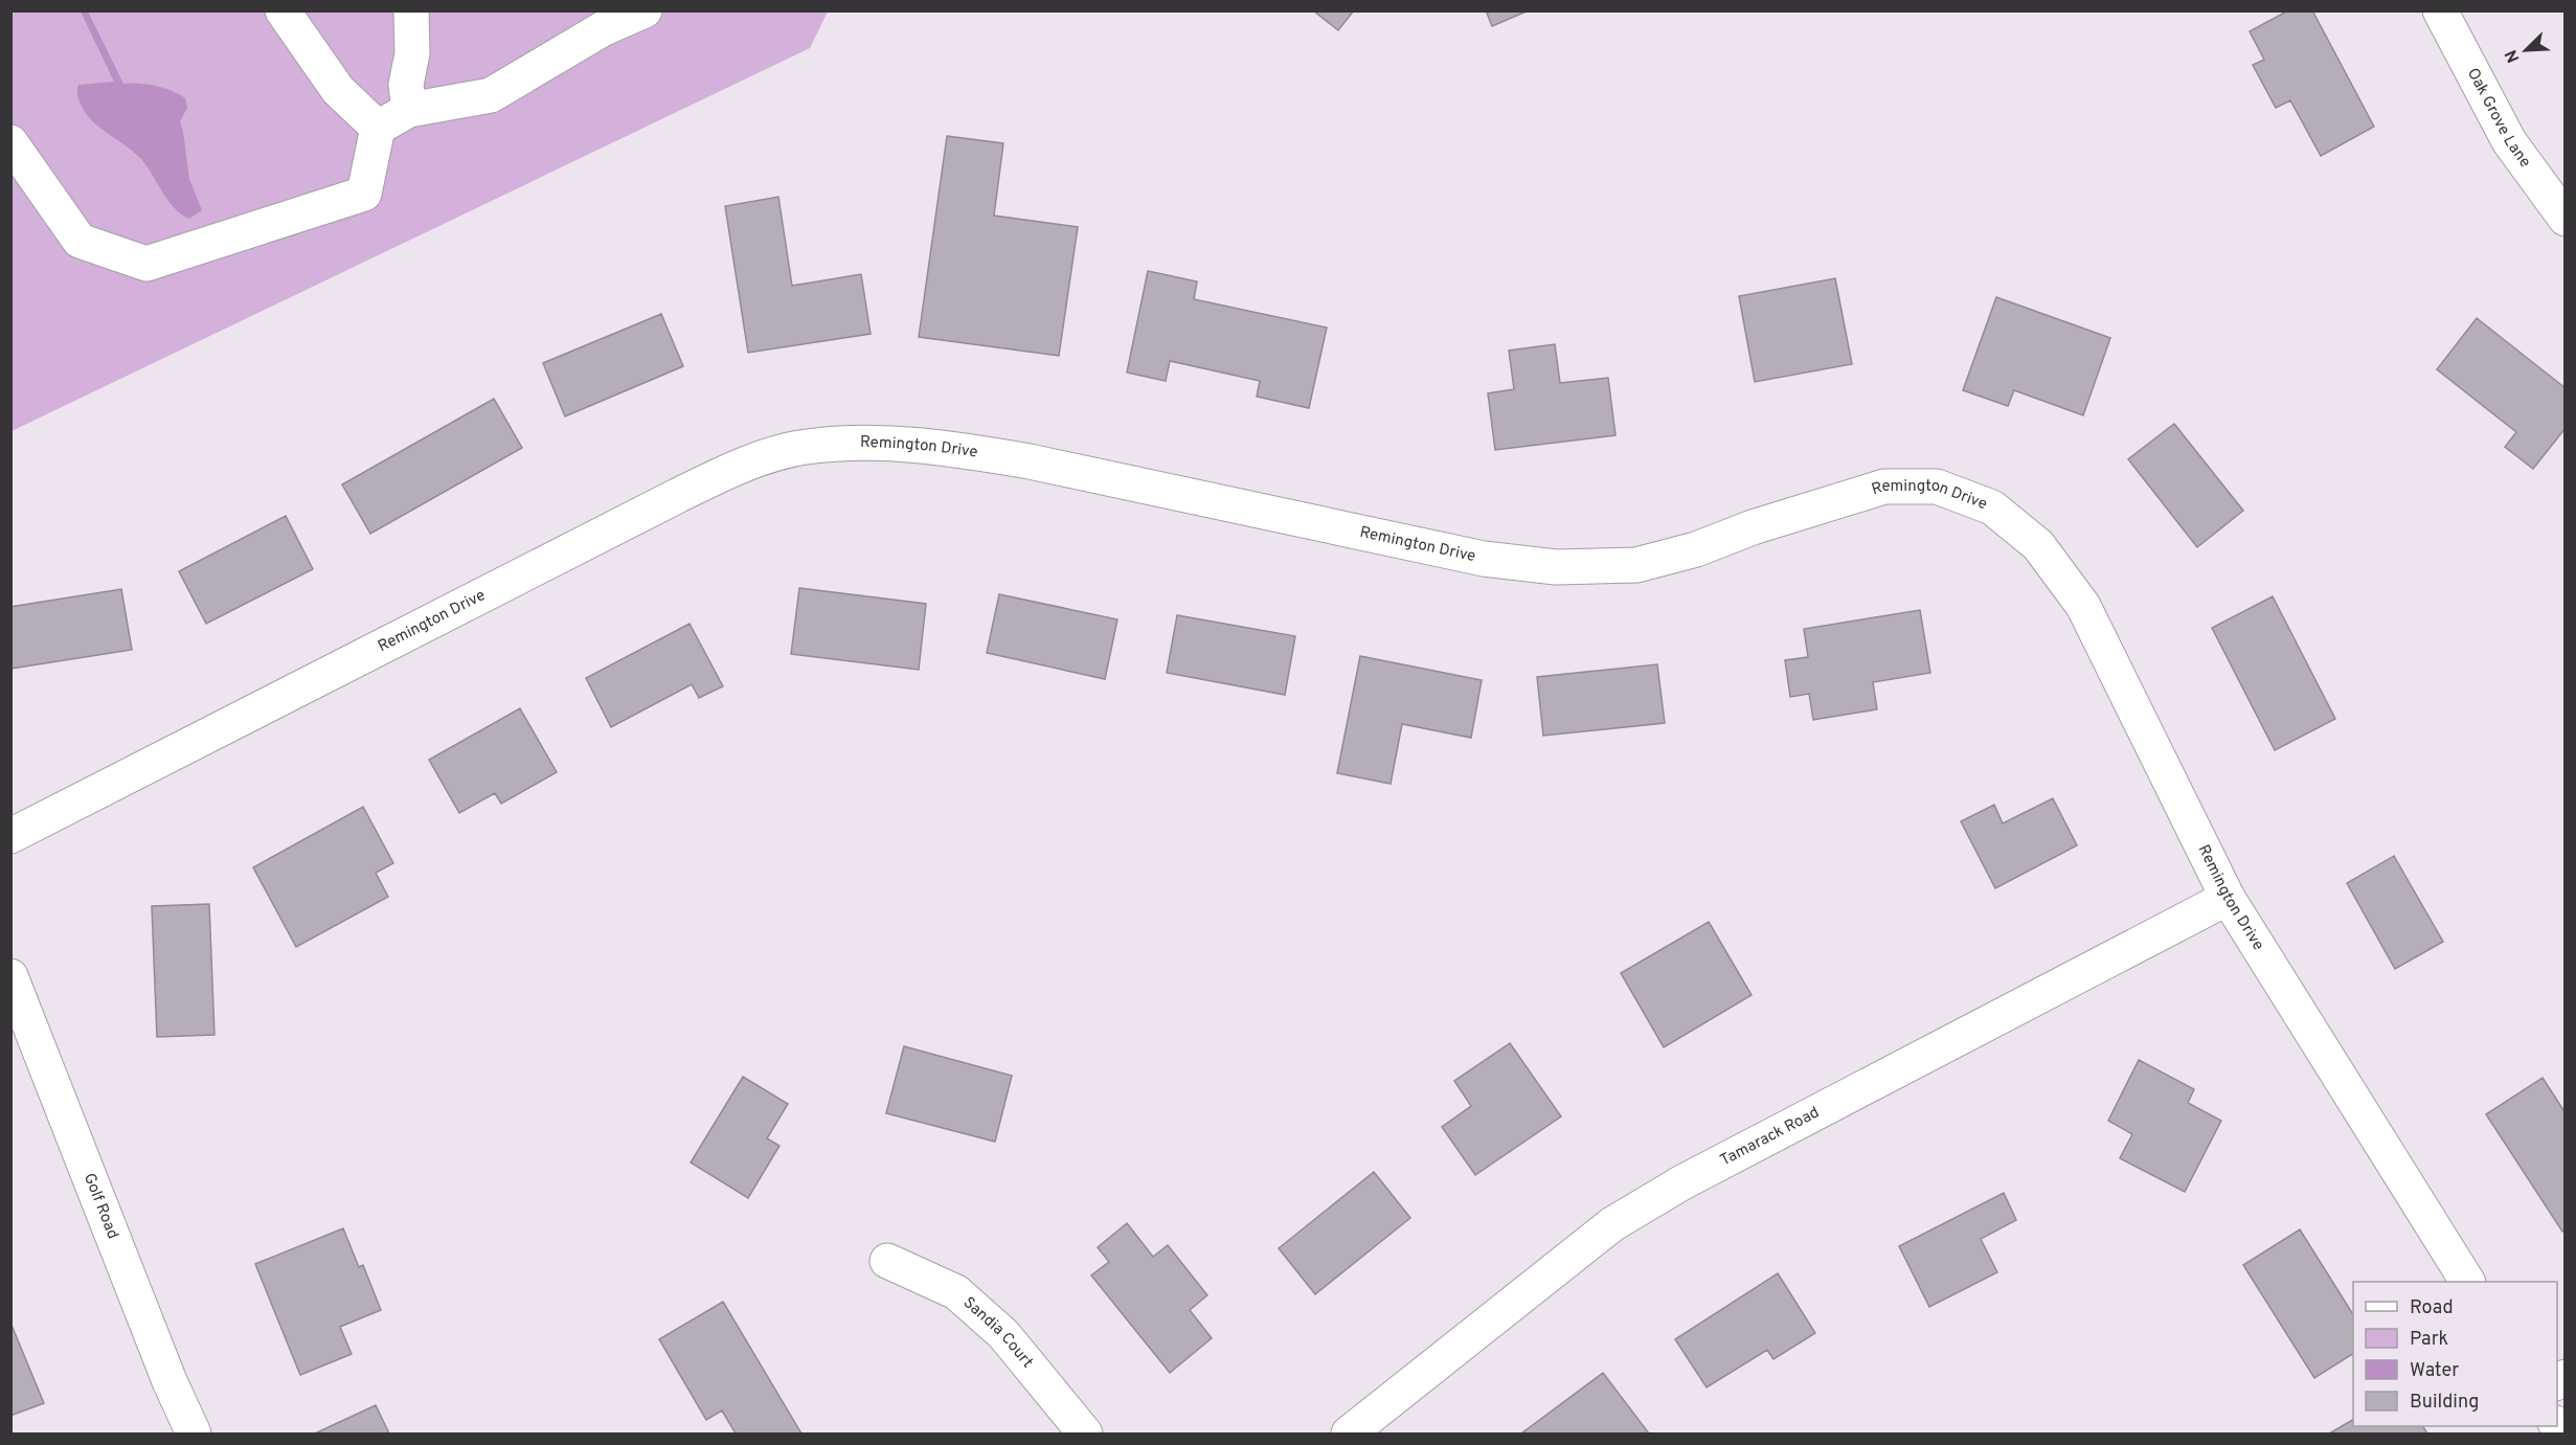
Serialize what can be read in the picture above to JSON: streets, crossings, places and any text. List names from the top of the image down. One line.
{"streets":{"street":["Oak Grove Lane","Remington Drive","Tamarack Road","Golf Road","Sandia Court"]},"crossings":[["Remington Drive","Tamarack Road"]],"legend":["Road","Park","Water","Building"],"north":"bottom left"}
